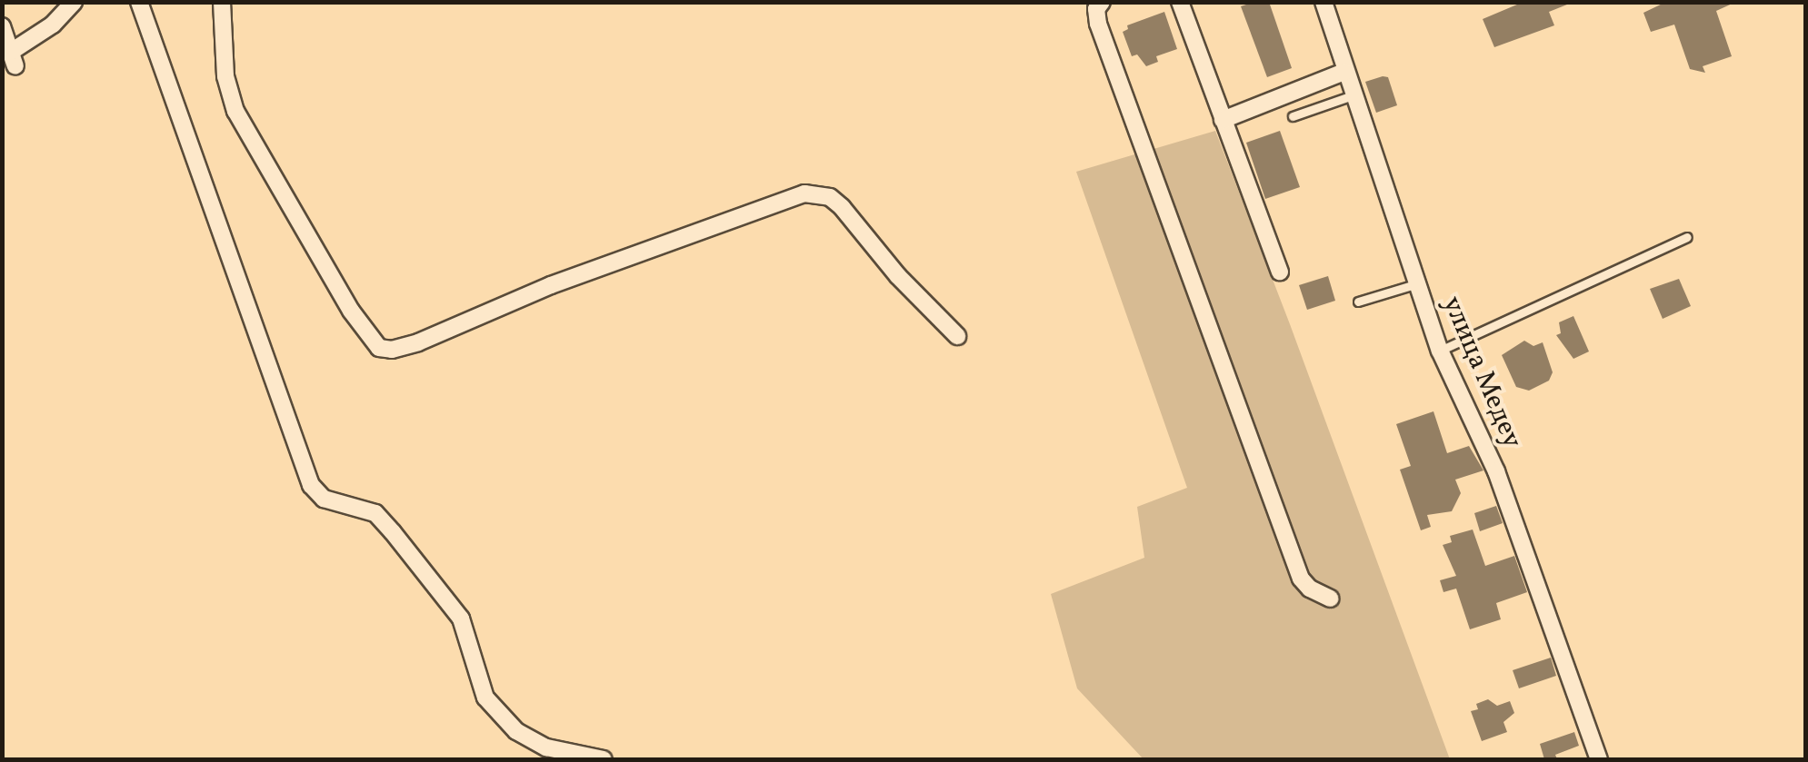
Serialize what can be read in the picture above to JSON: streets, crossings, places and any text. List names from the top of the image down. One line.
{"streets":{"street":["улица Медеу"]}}
